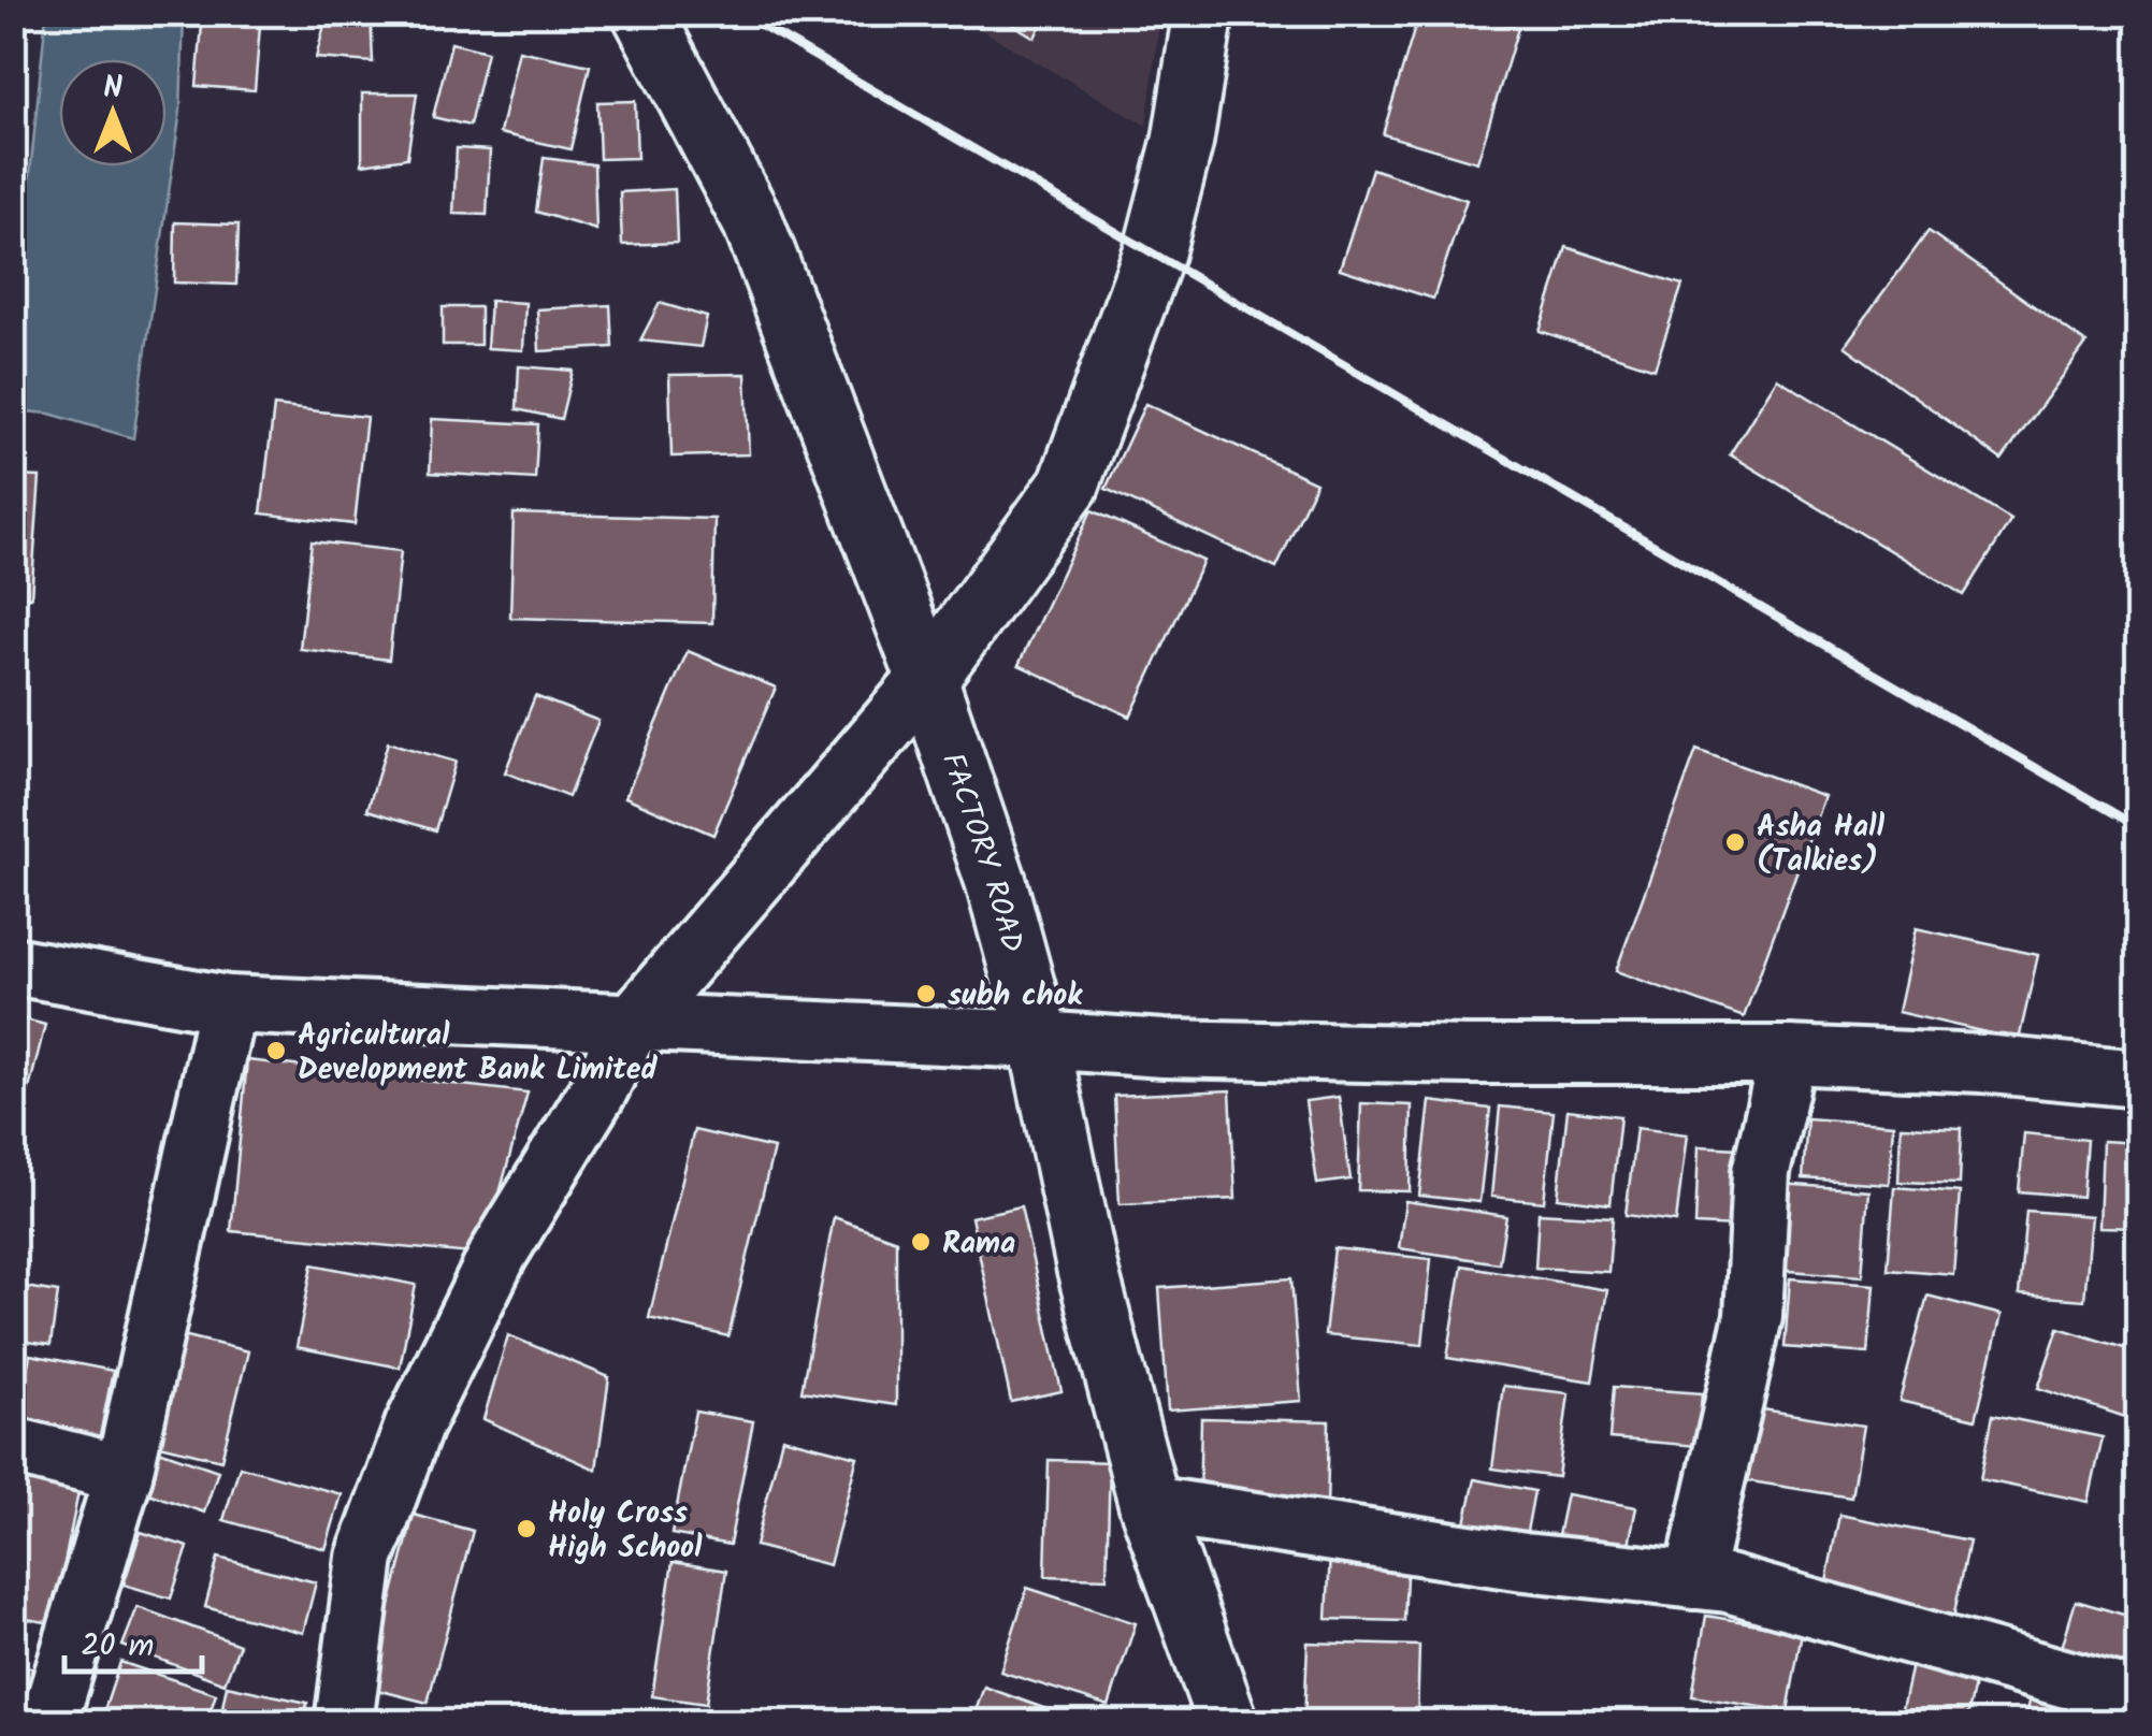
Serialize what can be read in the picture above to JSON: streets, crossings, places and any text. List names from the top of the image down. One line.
{"streets":{"main road":["FACTORY ROAD"]},"places":["Asha Hall (Talkies)","subh chok","Agricultural Development Bank Limited","Rama","Holy Cross High School"],"scale_bar":"20 m","north":"top"}
